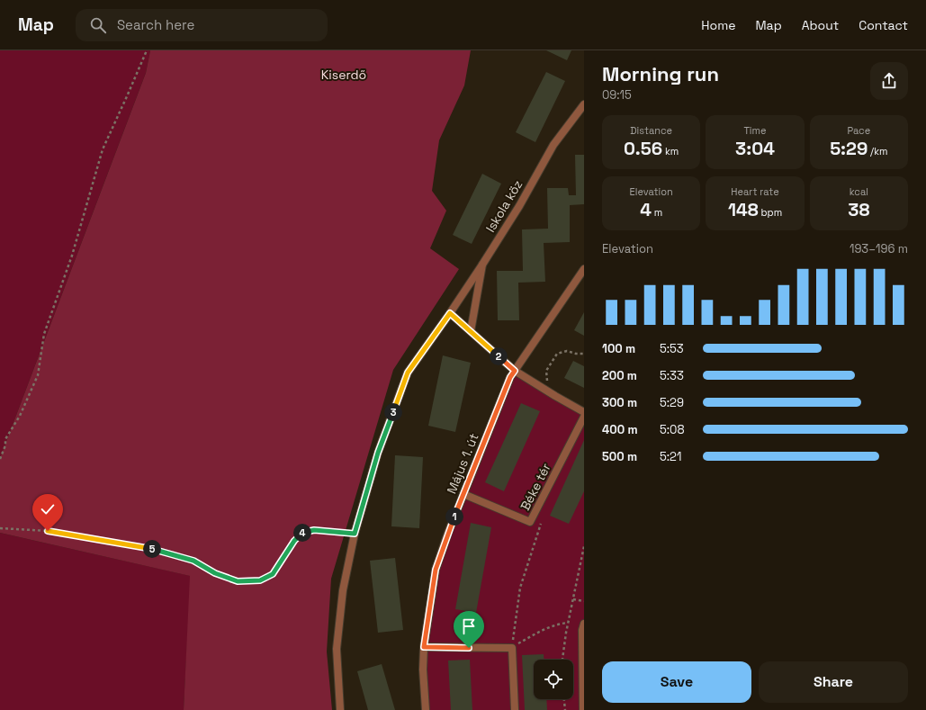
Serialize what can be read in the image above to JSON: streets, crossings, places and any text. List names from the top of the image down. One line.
{"streets":{"street":["Iskola köz","Május 1. út","Béke tér"]},"crossings":[["Május 1. út","Béke tér"]],"parks":["Kiserdő"],"page":{"header":"Map","search":"Search here","nav":["Home","Map","About","Contact"],"heading":["Morning run","09:15"],"stats":[["Distance","0.56 km"],["Time","3:04"],["Pace","5:29 /km"],["Elevation","4 m"],["Heart rate","148 bpm"],["kcal","38"]],"chart":["Elevation","193–196 m"],"list":[{"name":"100 m","note":"5:53"},{"name":"200 m","note":"5:33"},{"name":"300 m","note":"5:29"},{"name":"400 m","note":"5:08"},{"name":"500 m","note":"5:21"}],"pins":["2","3","1","4","5"],"buttons":["Save","Share"]}}
